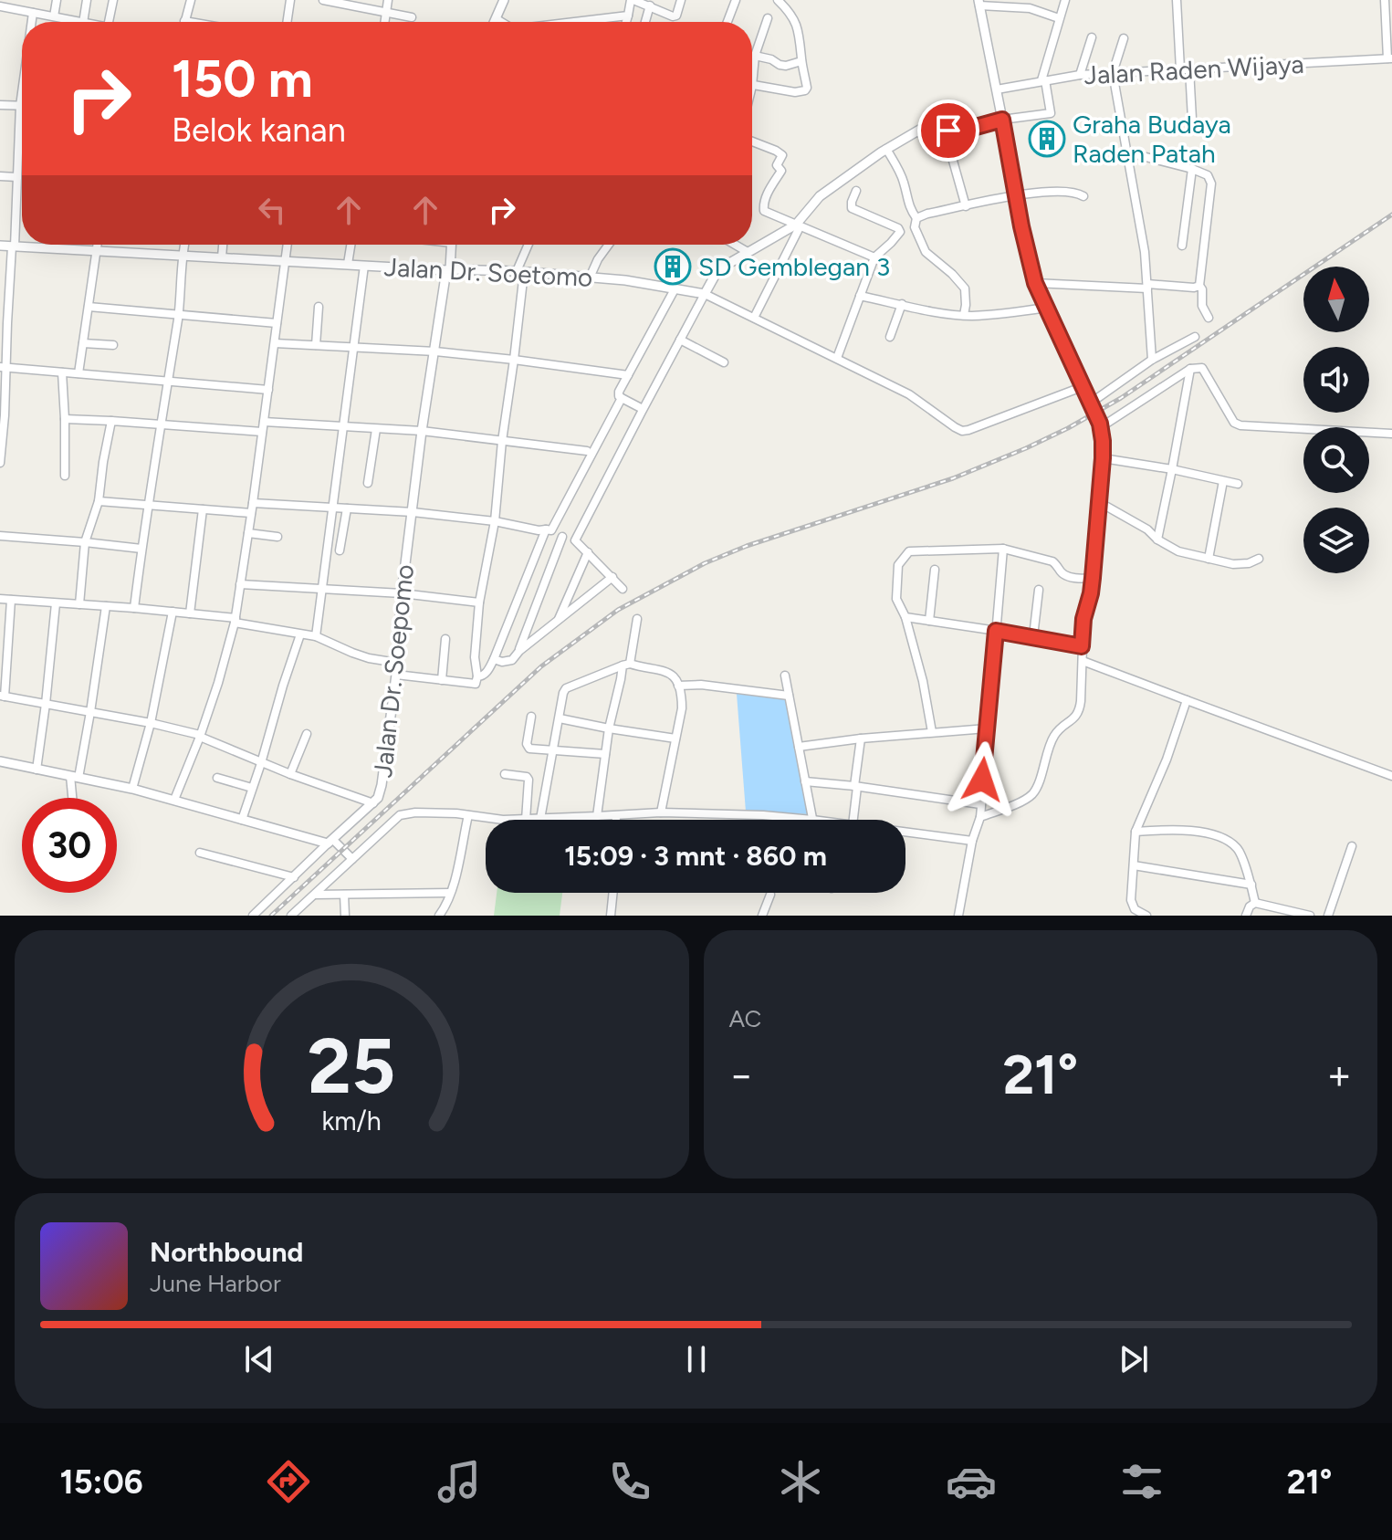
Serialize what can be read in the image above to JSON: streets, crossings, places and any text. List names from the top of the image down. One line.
{"streets":{"street":["Jalan Raden Wijaya","Jalan Dr. Soetomo","Jalan Dr. Soepomo"]},"crossings":[["Jalan Dr. Soetomo","Jalan Dr. Soepomo"]],"places":{"building":["Graha Budaya Raden Patah","SD Gemblegan 3"]},"north":"top","page":{"turn":["150 m","Belok kanan"],"limit":"30","trip":"15:09 · 3 mnt · 860 m","tile":"AC","heat":["−","21°","+"],"song":["Northbound","June Harbor"],"tabs":["15:06","21°"],"gauge":["25","km/h"]}}
